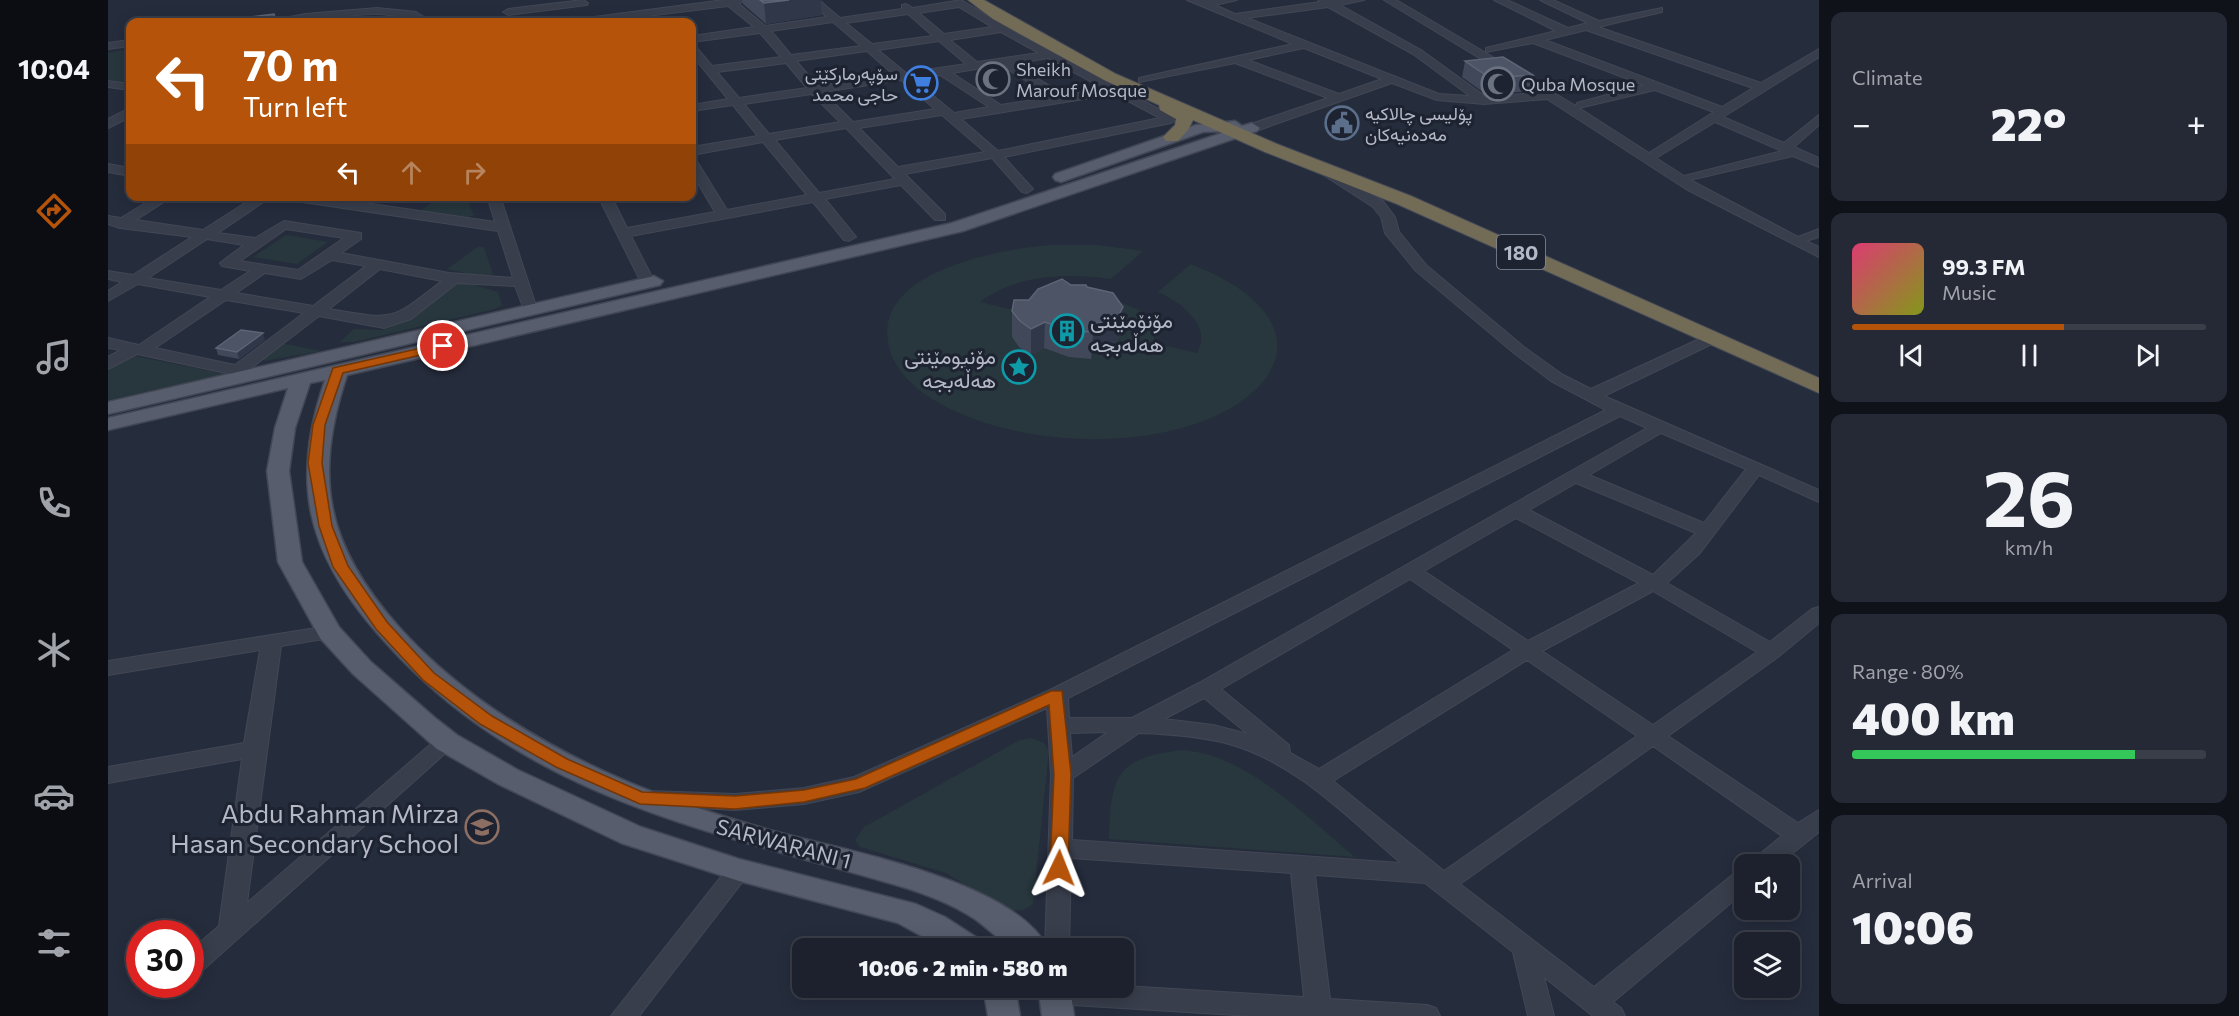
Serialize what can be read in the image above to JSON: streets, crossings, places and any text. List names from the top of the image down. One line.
{"streets":{"highway":["180"],"main road":["SARWARANI 1"]},"places":{"mosque":["Sheikh Marouf Mosque","Quba Mosque"],"supermarket":["سۆپەرمارکێتی حاجی محمد"],"public building":["پۆلیسی چالاکیە مەدەنیەکان"],"building":["مۆنۆمێنتی هەڵەبجە"],"place":["مۆنیومێنتی هەڵەبجە"],"school or university":["Abdu Rahman Mirza Hasan Secondary School"]},"page":{"tabs":"10:04","tile":["Climate",["26","km/h"],["Range · 80%","400 km"],["Arrival","10:06"]],"turn":["70 m","Turn left"],"heat":["−","22°","+"],"song":["99.3 FM","Music"],"limit":"30","trip":"10:06 · 2 min · 580 m"}}
